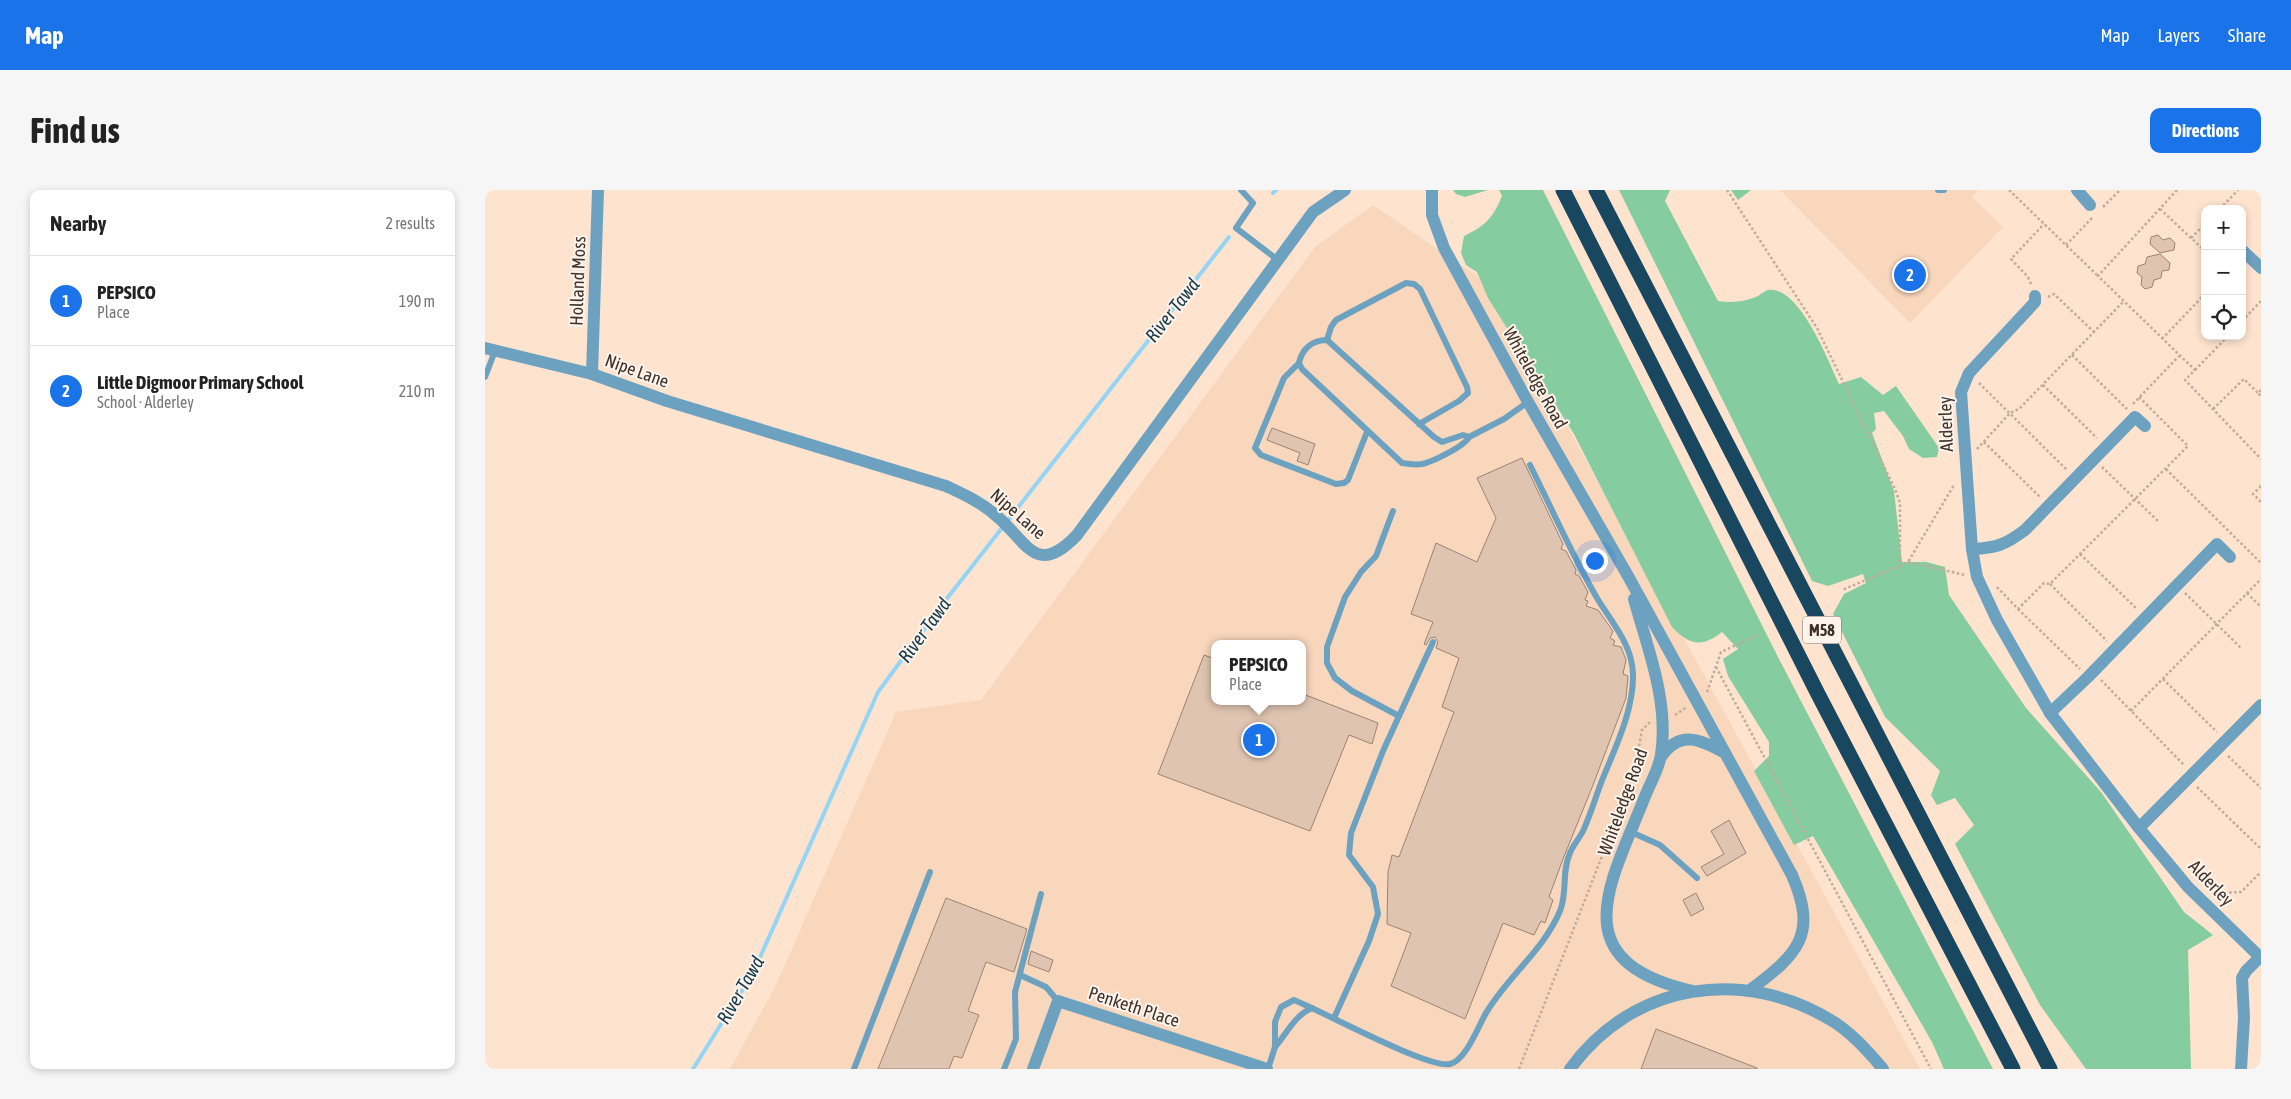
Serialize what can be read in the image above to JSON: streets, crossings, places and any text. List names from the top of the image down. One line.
{"streets":{"highway":["M58"],"street":["Holland Moss","Nipe Lane","Whiteledge Road","Alderley","Penketh Place"]},"crossings":[["Holland Moss","Nipe Lane"]],"water":["River Tawd"],"page":{"header":"Map","nav":["Map","Layers","Share"],"buttons":"Directions","title":"Find us","heading":["Nearby","2 results"],"map_buttons":["+","−"],"list":[{"mark":"1","name":"PEPSICO","note":"Place","value":"190 m"},{"mark":"2","name":"Little Digmoor Primary School","note":"School · Alderley","value":"210 m"}],"pins":["2","1"],"popup":["PEPSICO","Place"]}}
